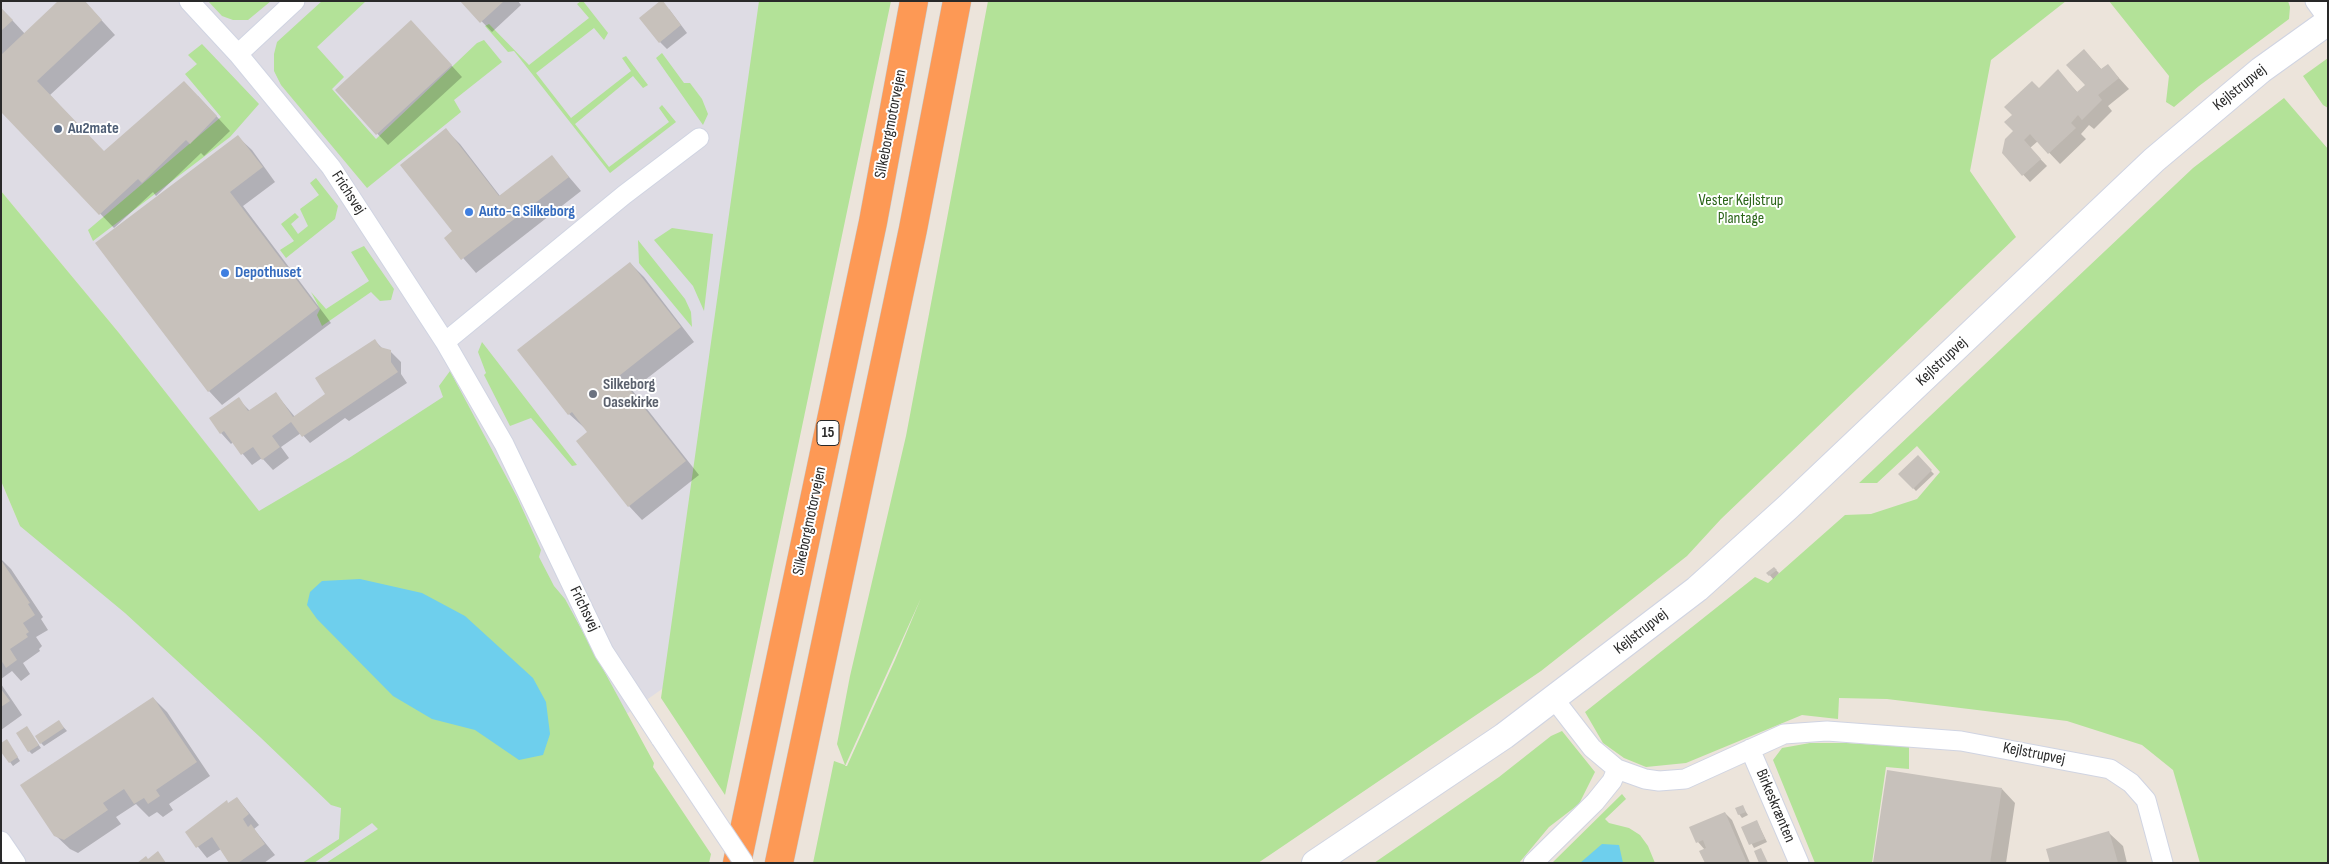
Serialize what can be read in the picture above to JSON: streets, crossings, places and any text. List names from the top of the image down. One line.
{"streets":{"highway":["Silkeborgmotorvejen","15"],"street":["Kejlstrupvej","Frichsvej","Birkeskrænten"]},"crossings":[["Kejlstrupvej","Birkeskrænten"]],"parks":["Vester Kejlstrup Plantage"],"places":["Au2mate","Auto-G Silkeborg","Depothuset","Silkeborg Oasekirke"]}
